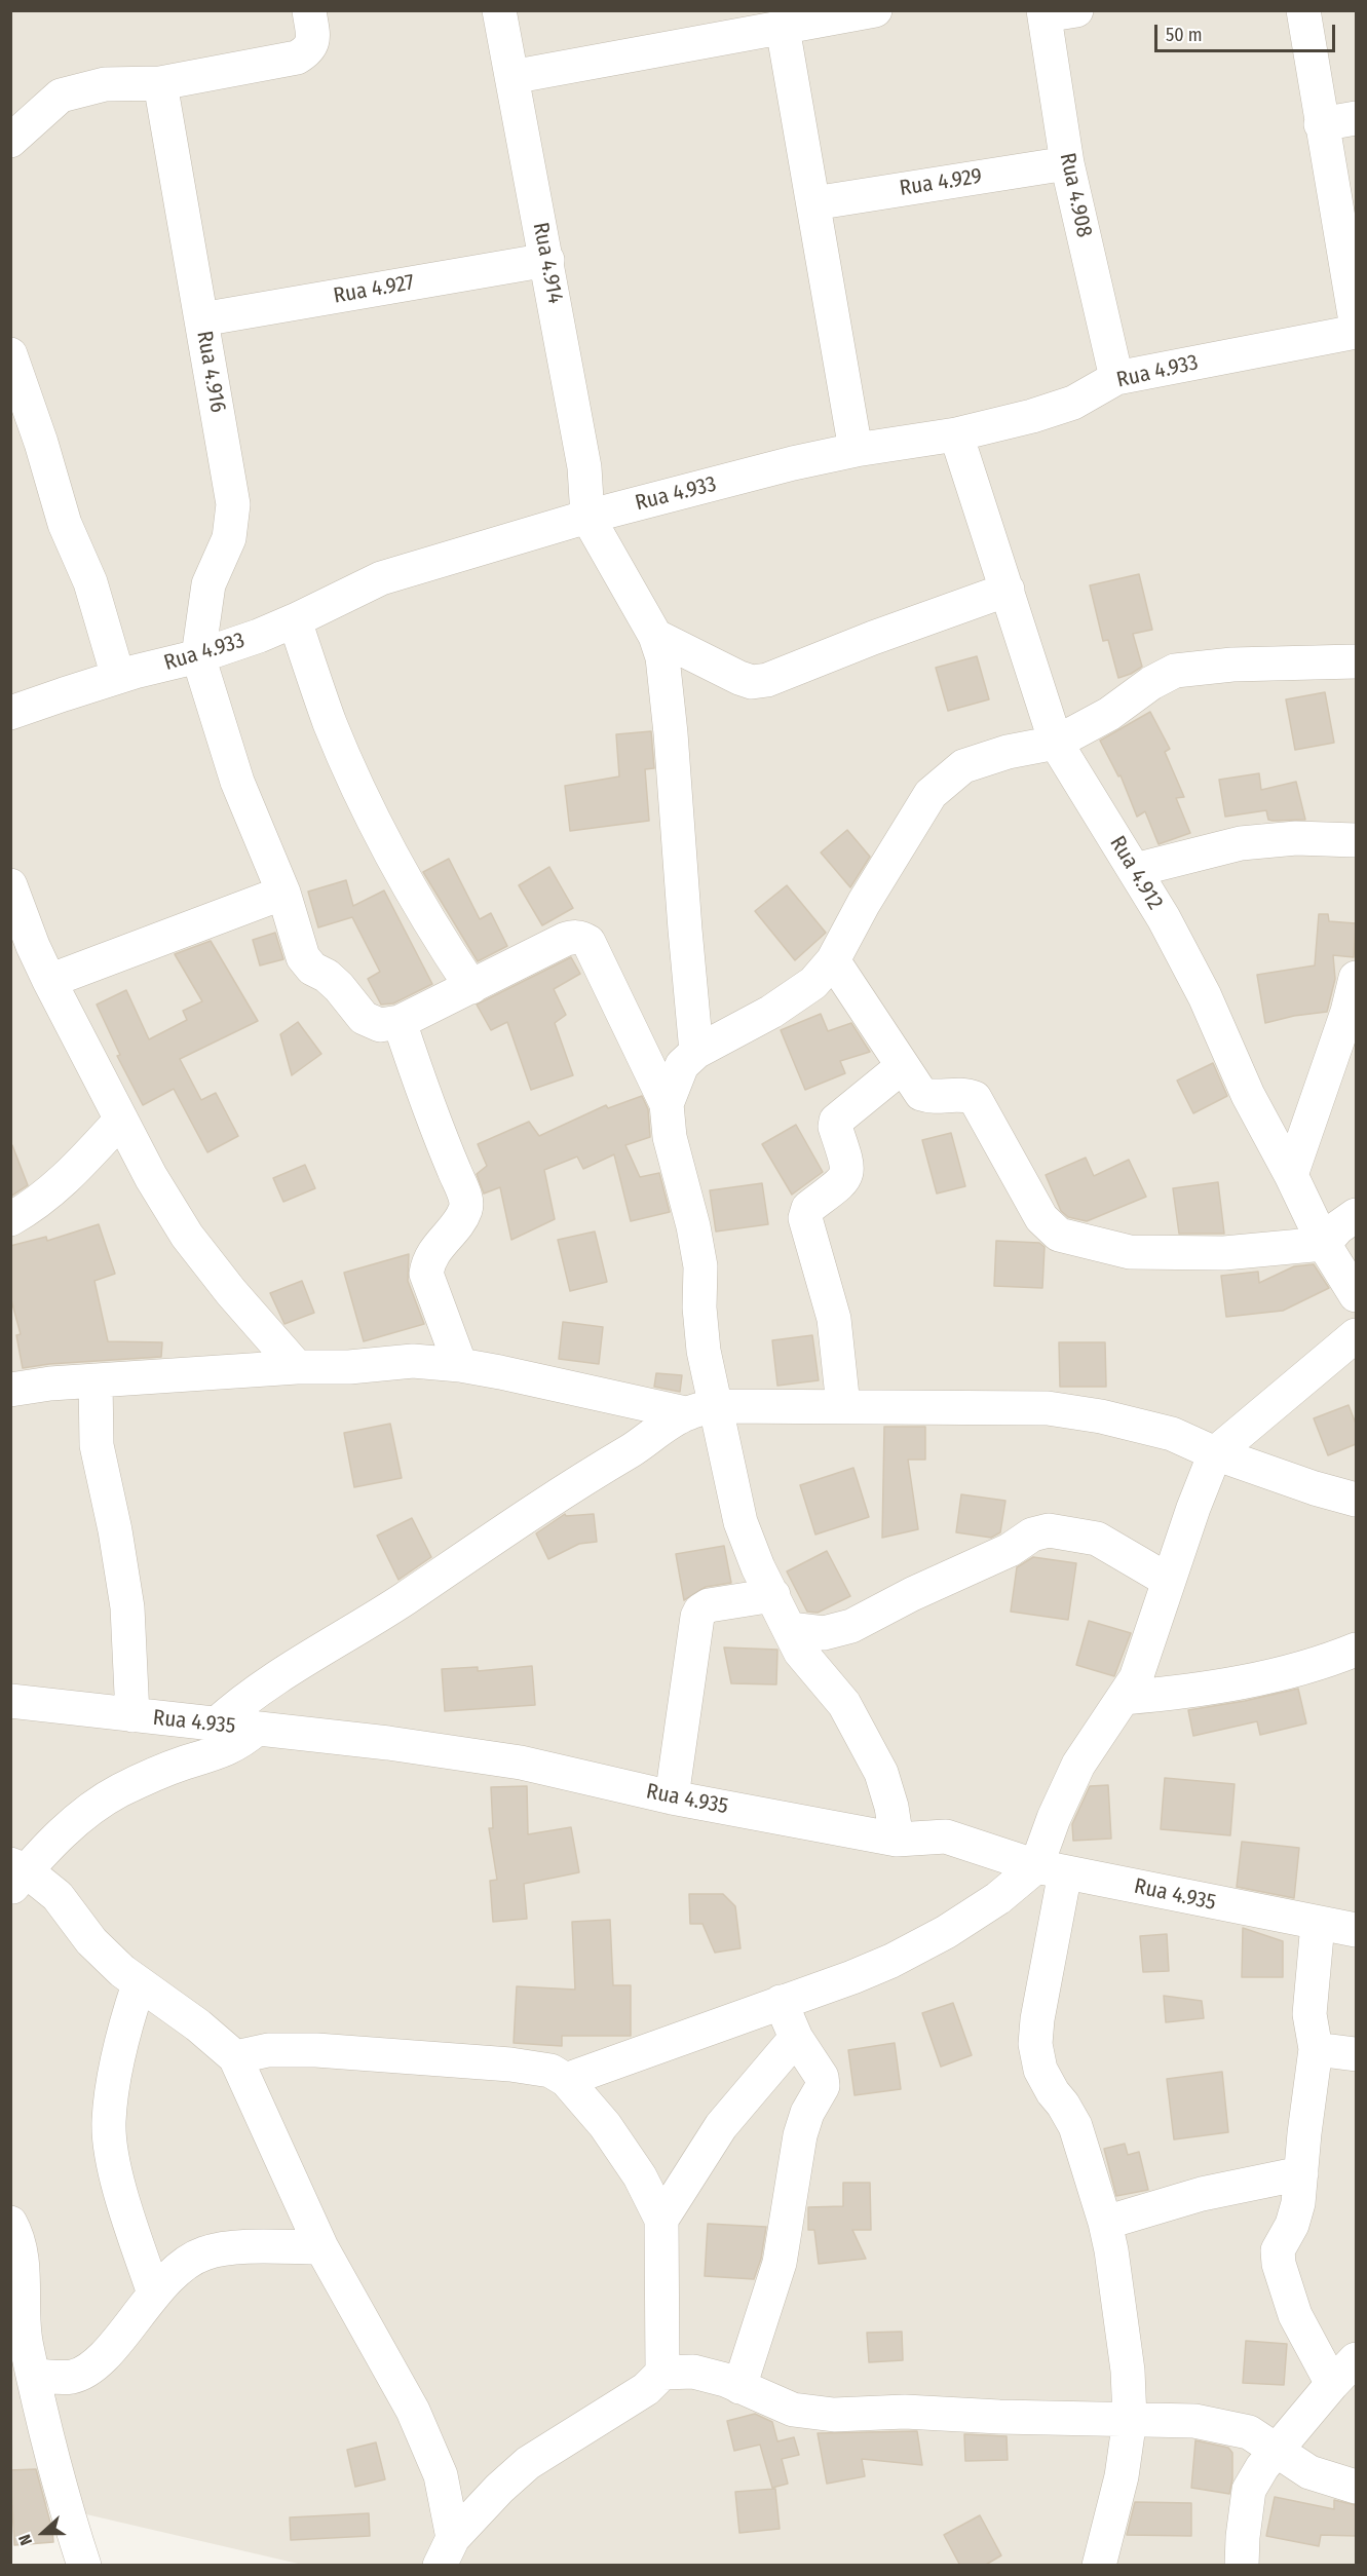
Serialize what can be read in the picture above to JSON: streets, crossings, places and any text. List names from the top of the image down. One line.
{"streets":{"street":["Rua 4.929","Rua 4.908","Rua 4.914","Rua 4.927","Rua 4.916","Rua 4.933","Rua 4.912","Rua 4.935"]},"crossings":[["Rua 4.929","Rua 4.908"],["Rua 4.908","Rua 4.933"],["Rua 4.914","Rua 4.927"],["Rua 4.914","Rua 4.933"],["Rua 4.927","Rua 4.916"],["Rua 4.916","Rua 4.933"],["Rua 4.933","Rua 4.912"]],"scale_bar":"50 m","north":"left"}
